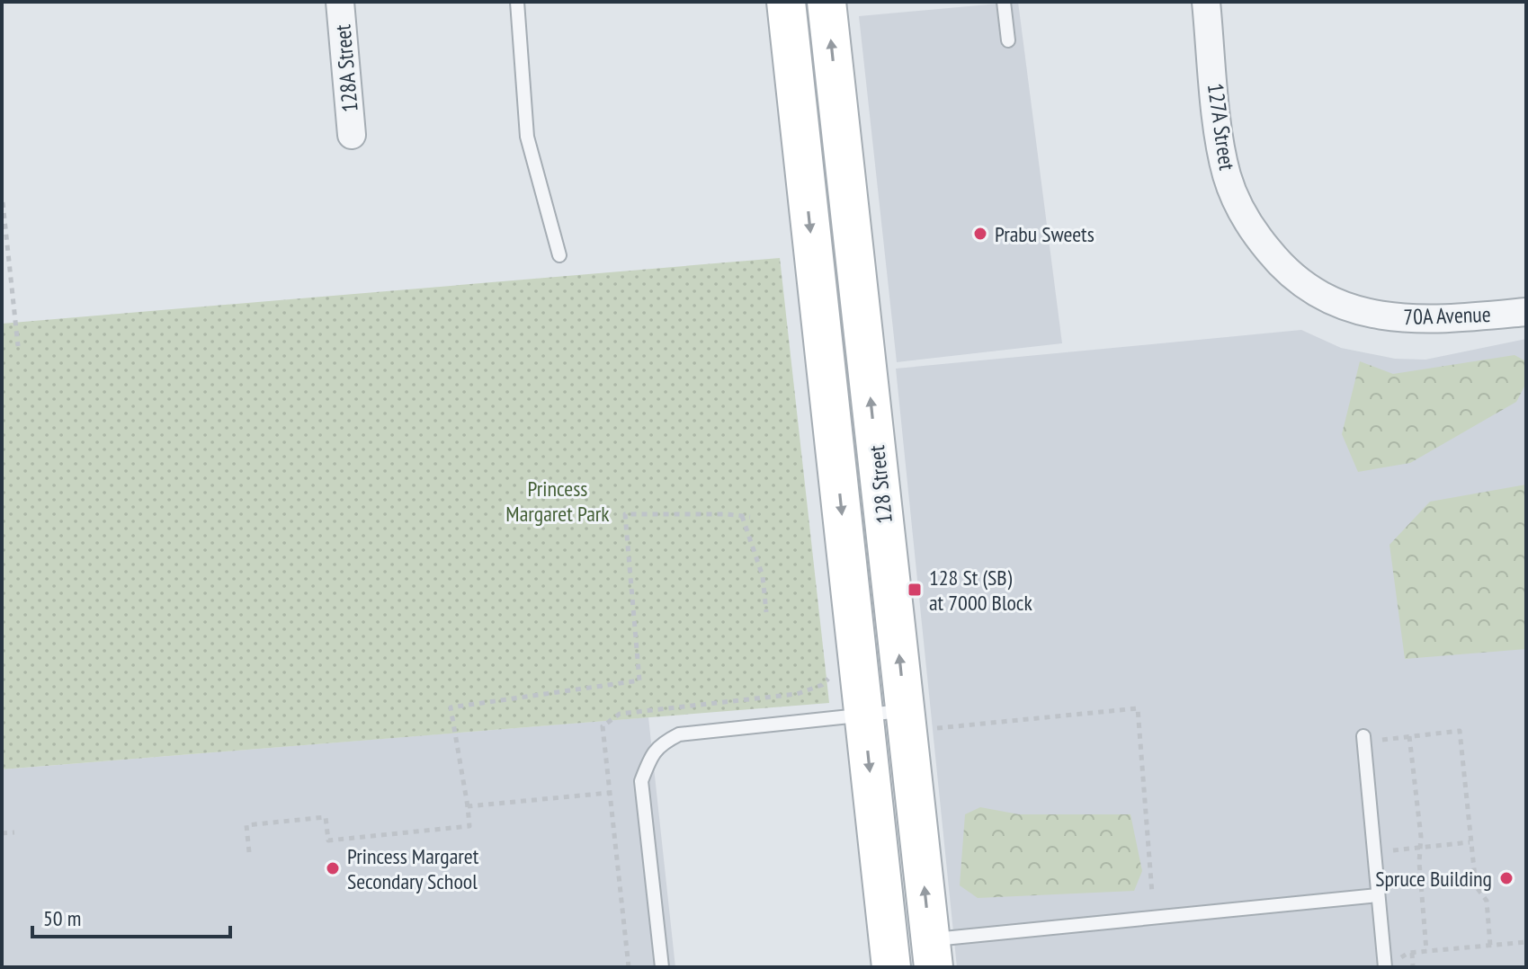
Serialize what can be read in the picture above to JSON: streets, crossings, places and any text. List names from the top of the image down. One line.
{"streets":{"main road":["128 Street"],"street":["128A Street","127A Street","70A Avenue"]},"crossings":[["127A Street","70A Avenue"]],"parks":["Princess Margaret Park"],"places":{"other":["Prabu Sweets","Princess Margaret Secondary School","Spruce Building"],"transit":["128 St (SB) at 7000 Block"]},"scale_bar":"50 m"}
